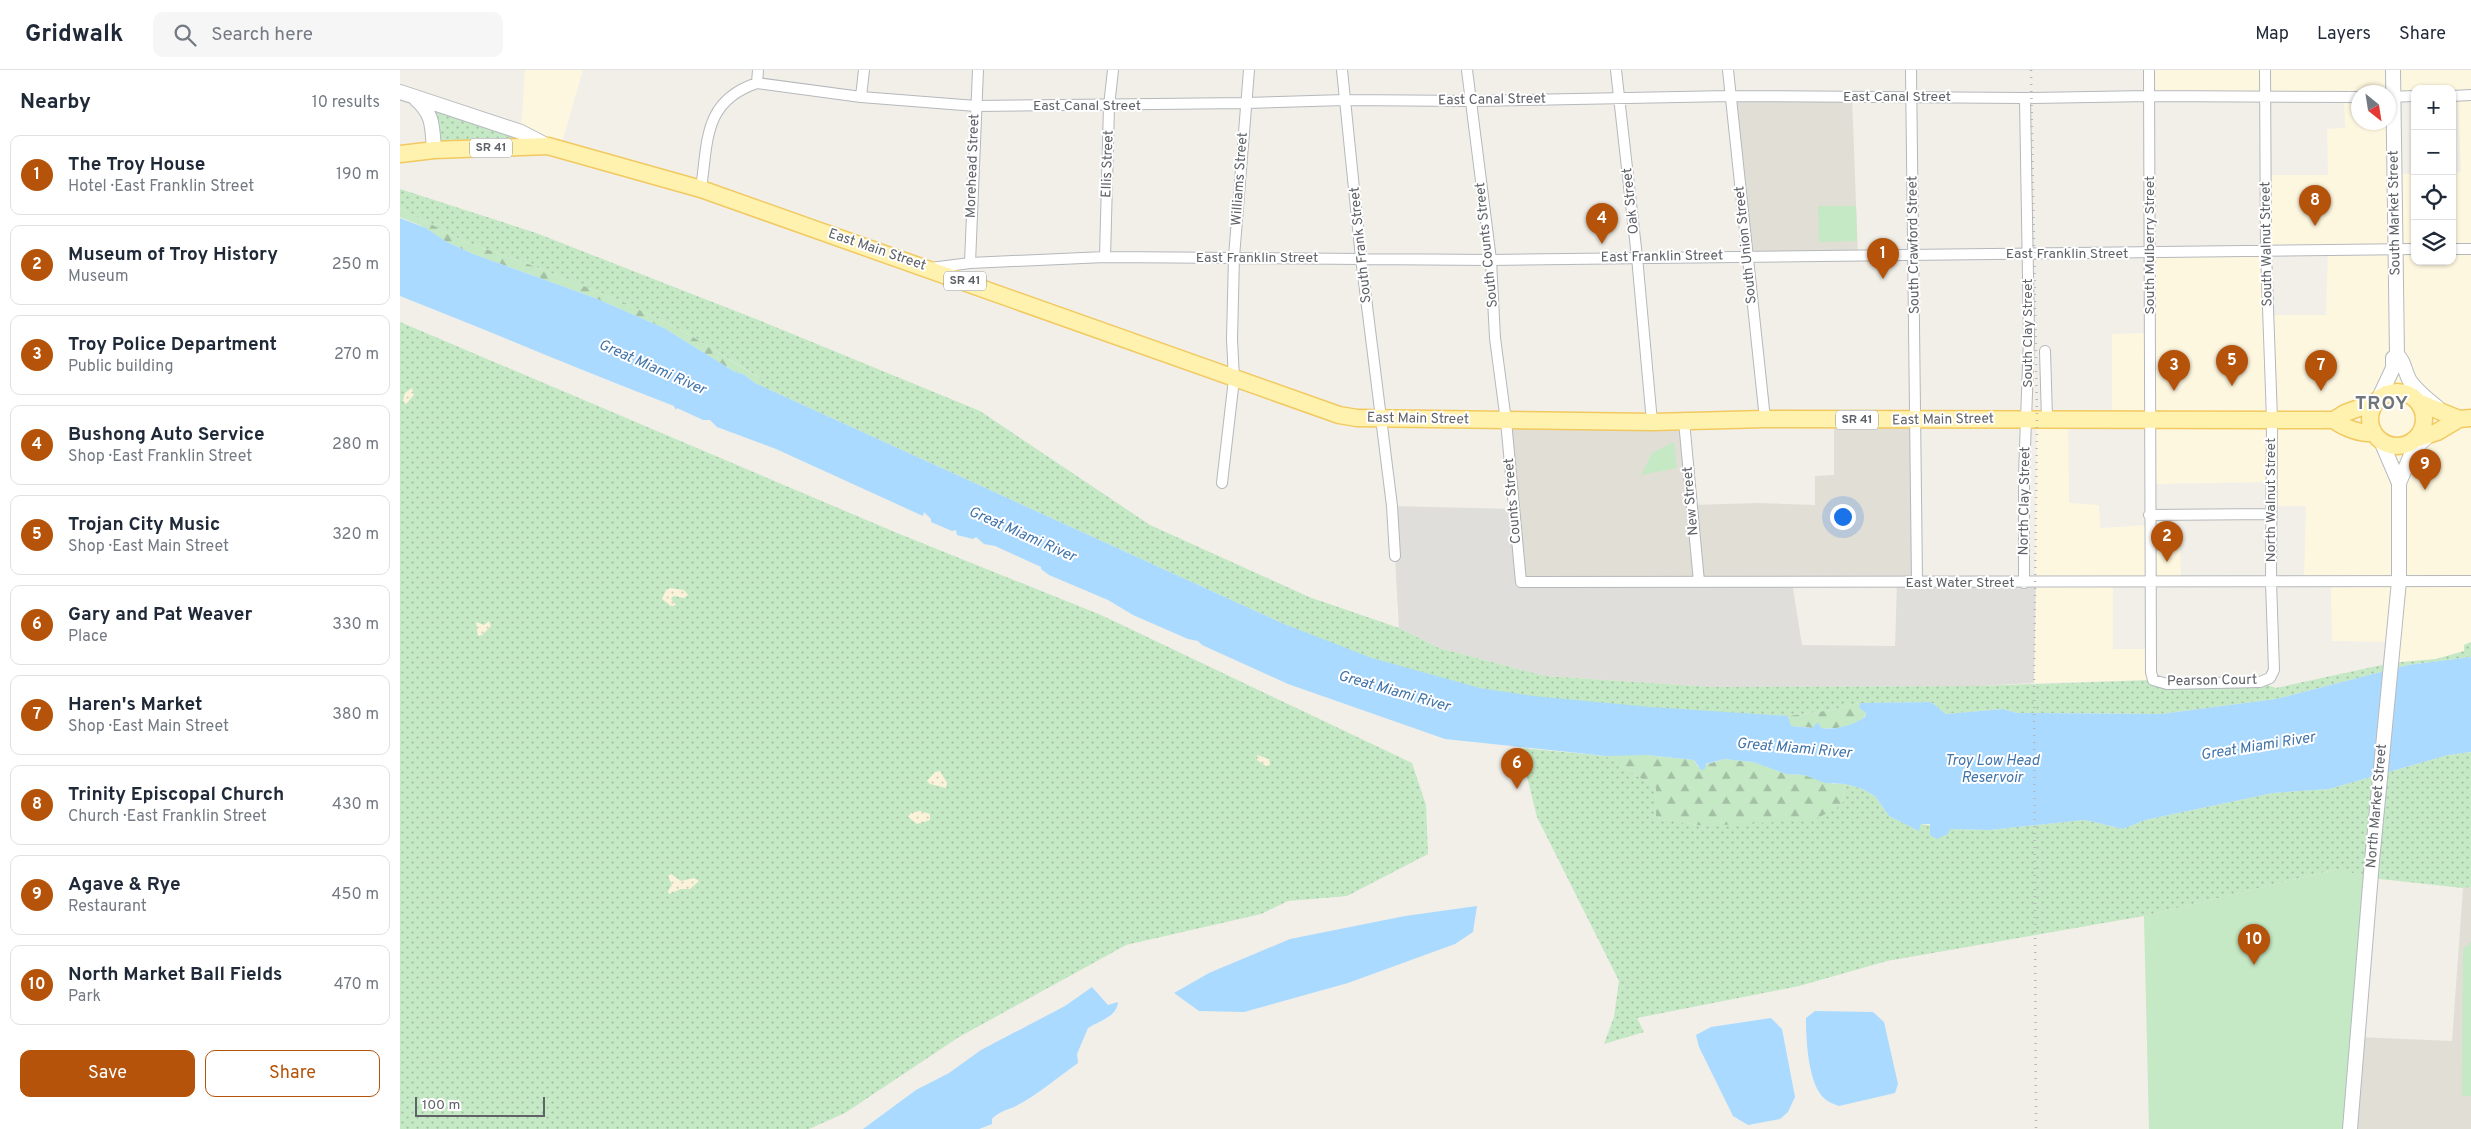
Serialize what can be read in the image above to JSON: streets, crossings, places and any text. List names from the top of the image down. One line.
{"streets":{"main road":["SR 41","South Market Street","East Main Street","North Market Street"],"street":["East Canal Street","Ellis Street","Morehead Street","Williams Street","Oak Street","South Walnut Street","South Frank Street","South Counts Street","South Union Street","South Crawford Street","South Mulberry Street","East Franklin Street","South Clay Street","North Walnut Street","Counts Street","New Street","North Clay Street","East Water Street","Pearson Court"]},"crossings":[["East Canal Street","Ellis Street"],["East Canal Street","Morehead Street"],["East Canal Street","Williams Street"],["East Canal Street","Oak Street"],["East Canal Street","South Walnut Street"],["East Canal Street","South Frank Street"],["East Canal Street","South Counts Street"],["East Canal Street","South Union Street"],["East Canal Street","South Crawford Street"],["East Canal Street","South Mulberry Street"],["East Canal Street","South Clay Street"],["SR 41","East Main Street"],["Ellis Street","East Franklin Street"],["Morehead Street","East Franklin Street"],["Williams Street","East Main Street"],["Williams Street","East Franklin Street"],["Oak Street","East Main Street"],["Oak Street","East Franklin Street"],["South Market Street","East Franklin Street"],["South Walnut Street","East Main Street"],["South Walnut Street","East Franklin Street"],["South Walnut Street","North Walnut Street"],["South Frank Street","East Main Street"],["South Frank Street","East Franklin Street"],["South Counts Street","East Main Street"],["South Counts Street","East Franklin Street"],["South Counts Street","Counts Street"],["South Union Street","East Main Street"],["South Union Street","East Franklin Street"],["South Crawford Street","East Main Street"],["South Crawford Street","East Franklin Street"],["South Crawford Street","East Water Street"],["South Mulberry Street","East Main Street"],["South Mulberry Street","East Franklin Street"],["South Mulberry Street","East Water Street"],["South Mulberry Street","Pearson Court"],["East Main Street","East Franklin Street"],["East Main Street","South Clay Street"],["East Main Street","North Walnut Street"],["East Main Street","Counts Street"],["East Main Street","New Street"],["East Main Street","North Clay Street"],["East Franklin Street","South Clay Street"],["South Clay Street","North Clay Street"],["North Walnut Street","East Water Street"],["North Walnut Street","Pearson Court"],["Counts Street","East Water Street"],["New Street","East Water Street"],["North Clay Street","East Water Street"],["East Water Street","North Market Street"]],"districts":["TROY"],"water":["Great Miami River","Troy Low Head Reservoir"],"scale_bar":"100 m","north":"bottom right","page":{"header":"Gridwalk","search":"Search here","nav":["Map","Layers","Share"],"heading":["Nearby","10 results"],"map_buttons":["+","−"],"list":[{"mark":"1","name":"The Troy House","note":"Hotel · East Franklin Street","value":"190 m"},{"mark":"2","name":"Museum of Troy History","note":"Museum","value":"250 m"},{"mark":"3","name":"Troy Police Department","note":"Public building","value":"270 m"},{"mark":"4","name":"Bushong Auto Service","note":"Shop · East Franklin Street","value":"280 m"},{"mark":"5","name":"Trojan City Music","note":"Shop · East Main Street","value":"320 m"},{"mark":"6","name":"Gary and Pat Weaver","note":"Place","value":"330 m"},{"mark":"7","name":"Haren's Market","note":"Shop · East Main Street","value":"380 m"},{"mark":"8","name":"Trinity Episcopal Church","note":"Church · East Franklin Street","value":"430 m"},{"mark":"9","name":"Agave & Rye","note":"Restaurant","value":"450 m"},{"mark":"10","name":"North Market Ball Fields","note":"Park","value":"470 m"}],"pins":["8","4","1","5","3","7","9","2","6","10"],"buttons":["Save","Share"],"scale":"100 m"}}
